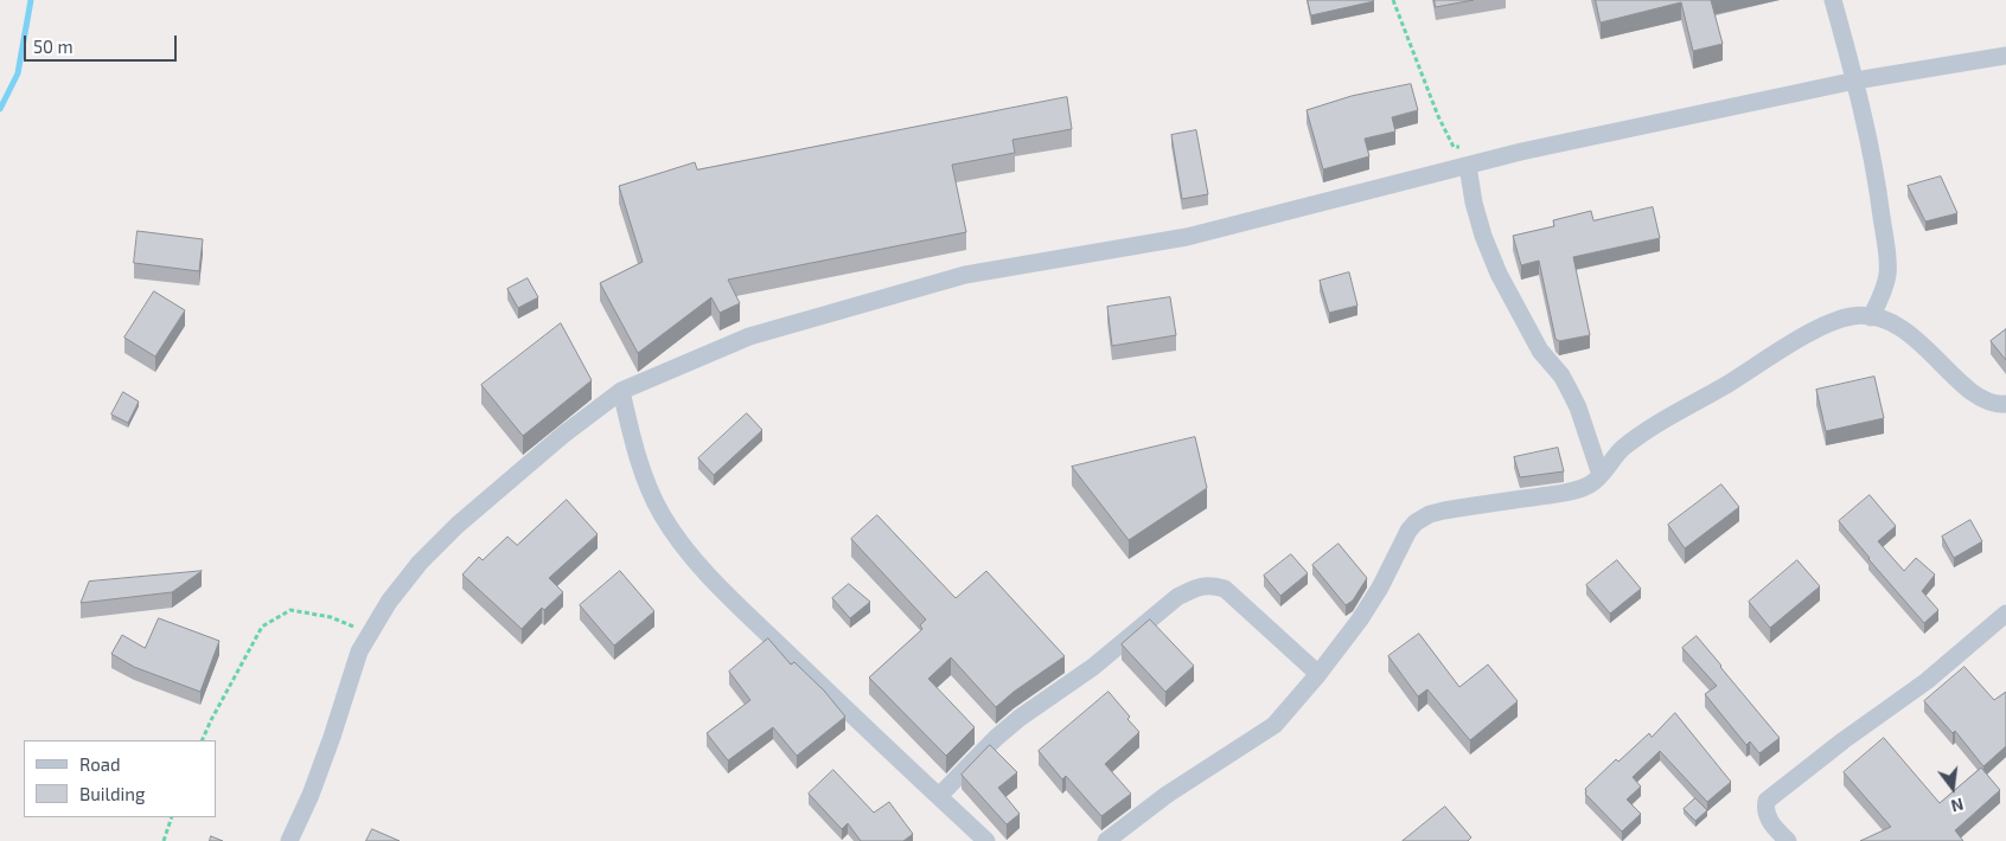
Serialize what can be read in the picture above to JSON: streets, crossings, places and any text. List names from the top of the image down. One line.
{"legend":["Road","Building"],"scale_bar":"50 m","north":"bottom"}
